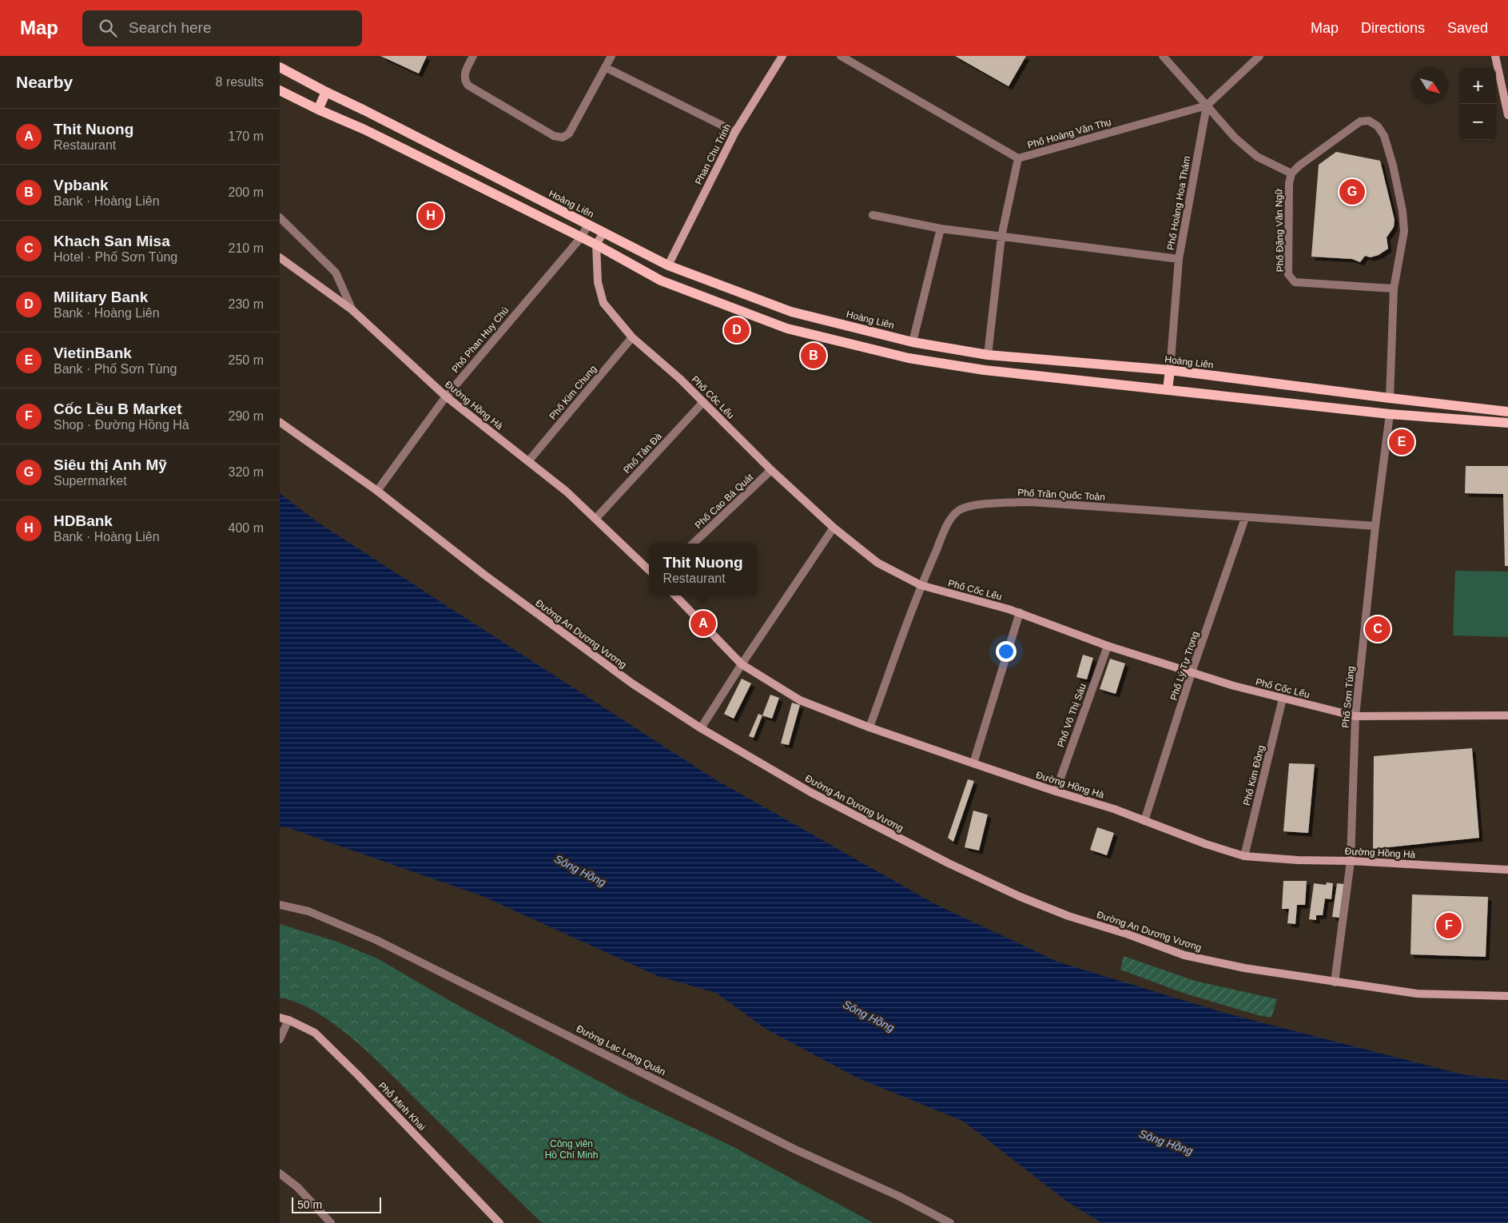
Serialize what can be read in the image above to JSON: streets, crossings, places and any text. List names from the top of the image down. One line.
{"streets":{"main road":["Hoàng Liên"],"street":["Phố Hoàng Văn Thụ","Phan Chu Trinh","Phố Hoàng Hoa Thám","Phố Đặng Văn Ngữ","Phố Phan Huy Chú","Phố Kim Chung","Phố Cốc Lếu","Đường Hồng Hà","Phố Tản Đà","Phố Trần Quốc Toản","Phố Cao Bá Quát","Đường An Dương Vương","Phố Lý Tự Trọng","Phố Sơn Tùng","Phố Võ Thị Sáu","Phố Kim Đồng","Đường Lạc Long Quân","Phỗ Minh Khai"]},"crossings":[["Phố Hoàng Văn Thụ","Phố Hoàng Hoa Thám"],["Phan Chu Trinh","Hoàng Liên"],["Phố Hoàng Hoa Thám","Hoàng Liên"],["Hoàng Liên","Phố Phan Huy Chú"],["Phố Phan Huy Chú","Đường Hồng Hà"],["Phố Phan Huy Chú","Đường An Dương Vương"],["Phố Kim Chung","Phố Cốc Lếu"],["Phố Kim Chung","Đường Hồng Hà"],["Phố Cốc Lếu","Phố Tản Đà"],["Phố Cốc Lếu","Phố Trần Quốc Toản"],["Phố Cốc Lếu","Phố Cao Bá Quát"],["Phố Cốc Lếu","Phố Lý Tự Trọng"],["Phố Cốc Lếu","Phố Sơn Tùng"],["Phố Cốc Lếu","Phố Võ Thị Sáu"],["Phố Cốc Lếu","Phố Kim Đồng"],["Đường Hồng Hà","Phố Tản Đà"],["Đường Hồng Hà","Phố Trần Quốc Toản"],["Đường Hồng Hà","Phố Lý Tự Trọng"],["Đường Hồng Hà","Phố Sơn Tùng"],["Đường Hồng Hà","Phố Võ Thị Sáu"],["Đường Hồng Hà","Phố Kim Đồng"],["Phố Trần Quốc Toản","Phố Lý Tự Trọng"],["Phố Trần Quốc Toản","Phố Sơn Tùng"],["Đường An Dương Vương","Phố Sơn Tùng"]],"water":["Sông Hồng"],"parks":["Công viên Hồ Chí Minh"],"scale_bar":"50 m","north":"bottom right","page":{"header":"Map","search":"Search here","nav":["Map","Directions","Saved"],"heading":["Nearby","8 results"],"map_buttons":["+","−"],"list":[{"mark":"A","name":"Thit Nuong","note":"Restaurant","value":"170 m"},{"mark":"B","name":"Vpbank","note":"Bank · Hoàng Liên","value":"200 m"},{"mark":"C","name":"Khach San Misa","note":"Hotel · Phố Sơn Tùng","value":"210 m"},{"mark":"D","name":"Military Bank","note":"Bank · Hoàng Liên","value":"230 m"},{"mark":"E","name":"VietinBank","note":"Bank · Phố Sơn Tùng","value":"250 m"},{"mark":"F","name":"Cốc Lều B Market","note":"Shop · Đường Hồng Hà","value":"290 m"},{"mark":"G","name":"Siêu thị Anh Mỹ","note":"Supermarket","value":"320 m"},{"mark":"H","name":"HDBank","note":"Bank · Hoàng Liên","value":"400 m"}],"pins":["G","H","D","B","E","A","C","F"],"popup":["Thit Nuong","Restaurant"],"scale":"50 m"}}
